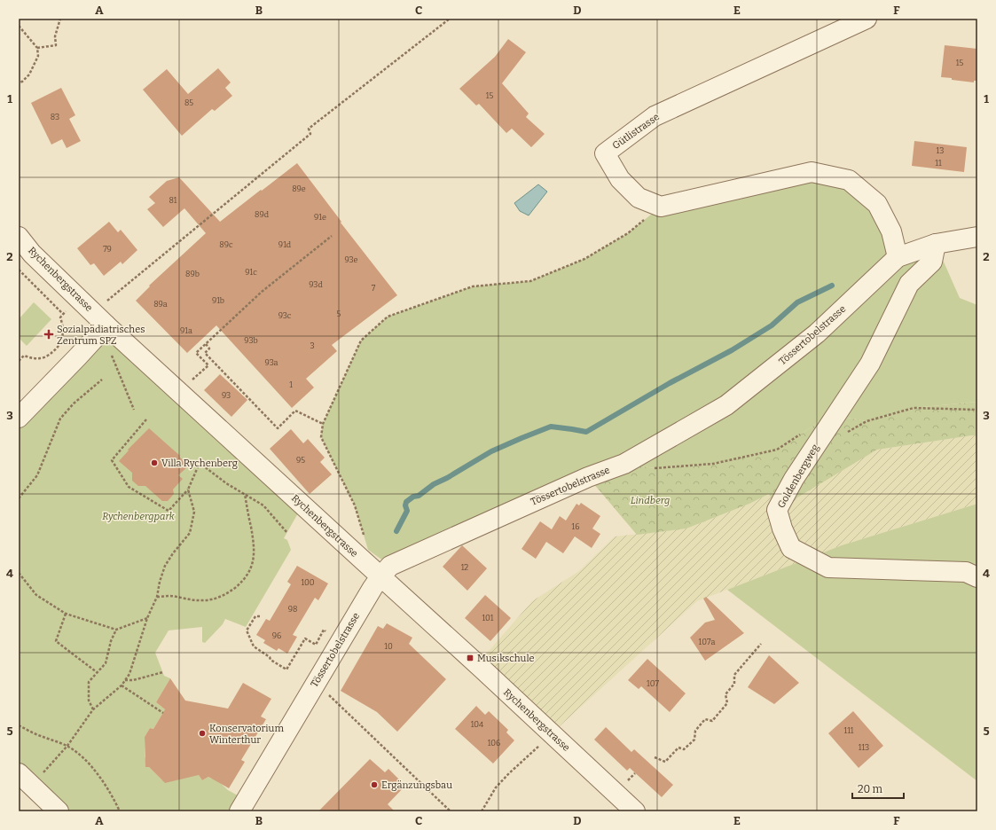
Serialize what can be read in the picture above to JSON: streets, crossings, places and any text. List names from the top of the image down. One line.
{"streets":{"street":["Gütlistrasse","Rychenbergstrasse","Tössertobelstrasse","Goldenbergweg"]},"crossings":[["Rychenbergstrasse","Tössertobelstrasse"],["Tössertobelstrasse","Goldenbergweg"]],"parks":["Lindberg","Rychenbergpark"],"places":{"health":["Sozialpädiatrisches Zentrum SPZ"],"other":["Villa Rychenberg","Konservatorium Winterthur","Ergänzungsbau"],"transit":["Musikschule"]},"house_numbers":["15","15","85","83","13","11","89e","81","89d","91e","89c","91d","79","93e","91c","89b","93d","7","91b","89a","5","93c","91a","93b","3","93a","1","93","95","16","12","100","98","101","96","107a","10","107","104","111","106","113"],"scale_bar":"20 m","grid":{"columns":["A","B","C","D","E","F"],"rows":["1","2","3","4","5"]}}
